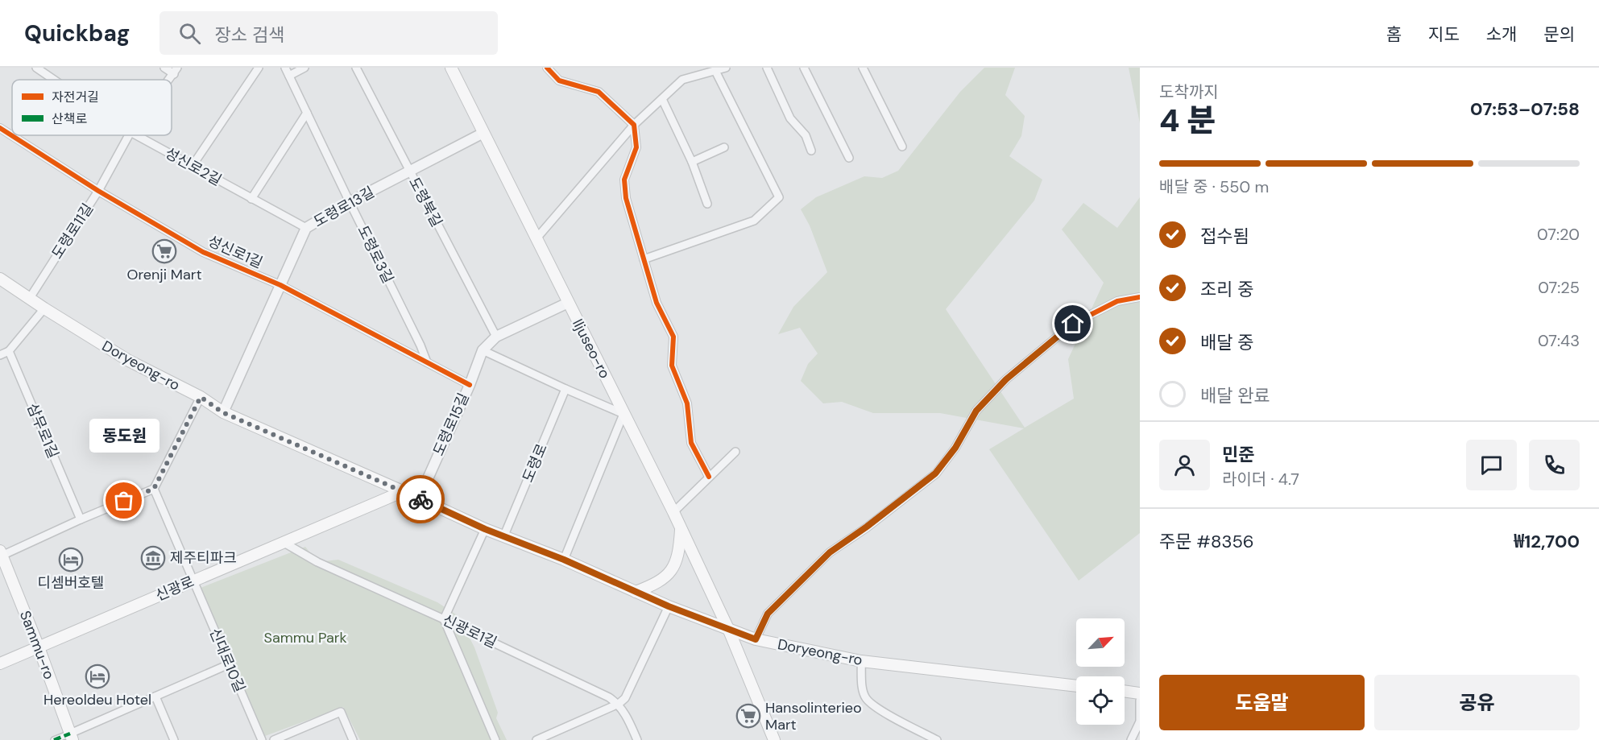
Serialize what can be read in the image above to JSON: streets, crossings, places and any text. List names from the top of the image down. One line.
{"streets":{"main road":["Iljuseo-ro","Doryeong-ro","신광로","Sammu-ro"],"street":["성신로2길","도령북길","도령로13길","도령로11길","성신로1길","도령로3길","도령로15길","삼무로1길","도령로","신광로1길","신대로10길"]},"crossings":[["성신로2길","도령로13길"],["도령북길","도령로13길"],["도령북길","도령로15길"],["도령로13길","성신로1길"],["도령로13길","도령로3길"],["도령로13길","Iljuseo-ro"],["도령로13길","Doryeong-ro"],["도령로11길","성신로1길"],["도령로11길","Doryeong-ro"],["성신로1길","도령로3길"],["성신로1길","도령로15길"],["Iljuseo-ro","Doryeong-ro"],["Iljuseo-ro","도령로15길"],["Doryeong-ro","도령로15길"],["Doryeong-ro","도령로"],["Doryeong-ro","신광로"],["신광로","신광로1길"],["신광로","Sammu-ro"],["신광로","신대로10길"]],"parks":["Sammu Park"],"places":{"supermarket":["Orenji Mart","Hansolinterieo Mart"],"other":["동도원"],"museum":["제주티파크"],"hotel":["디셈버호텔","Hereoldeu Hotel"]},"legend":["자전거길","산책로"],"north":"top right","page":{"header":"Quickbag","search":"장소 검색","nav":["홈","지도","소개","문의"],"heading":["4 분","도착까지","07:53–07:58"],"panel":["민준","라이더 · 4.7","주문 #8356","₩12,700"],"bar":"배달 중 · 550 m","list":[["접수됨","07:20"],["조리 중","07:25"],["배달 중","07:43"],"배달 완료"],"bubble":"동도원","buttons":["도움말","공유"]}}
